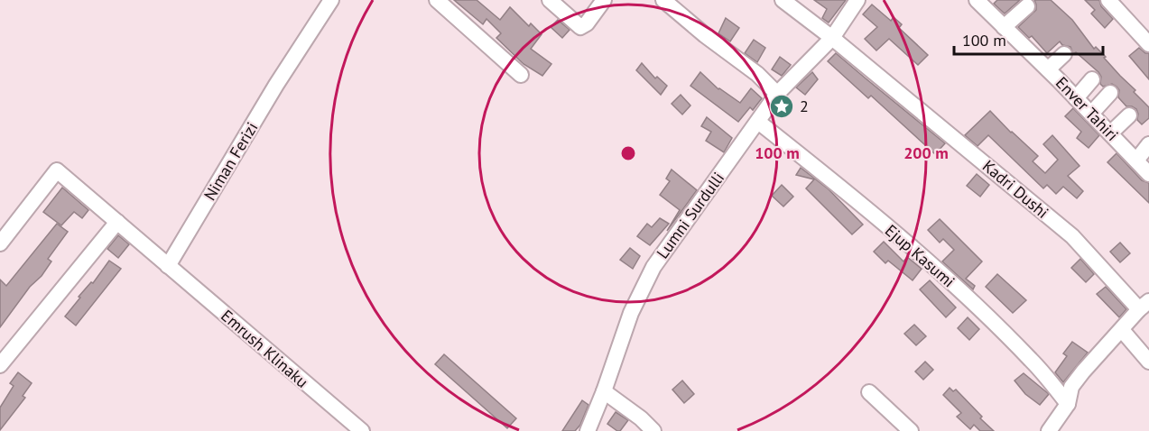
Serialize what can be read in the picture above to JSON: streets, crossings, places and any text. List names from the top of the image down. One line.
{"streets":{"street":["Enver Tahiri","Niman Ferizi","Kadri Dushi","Lumni Surdulli","Ejup Kasumi","Emrush Klinaku"]},"crossings":[["Niman Ferizi","Emrush Klinaku"],["Kadri Dushi","Lumni Surdulli"],["Lumni Surdulli","Ejup Kasumi"]],"places":{"place":["2"]},"scale_bar":"100 m","rings":["100 m","200 m"]}
